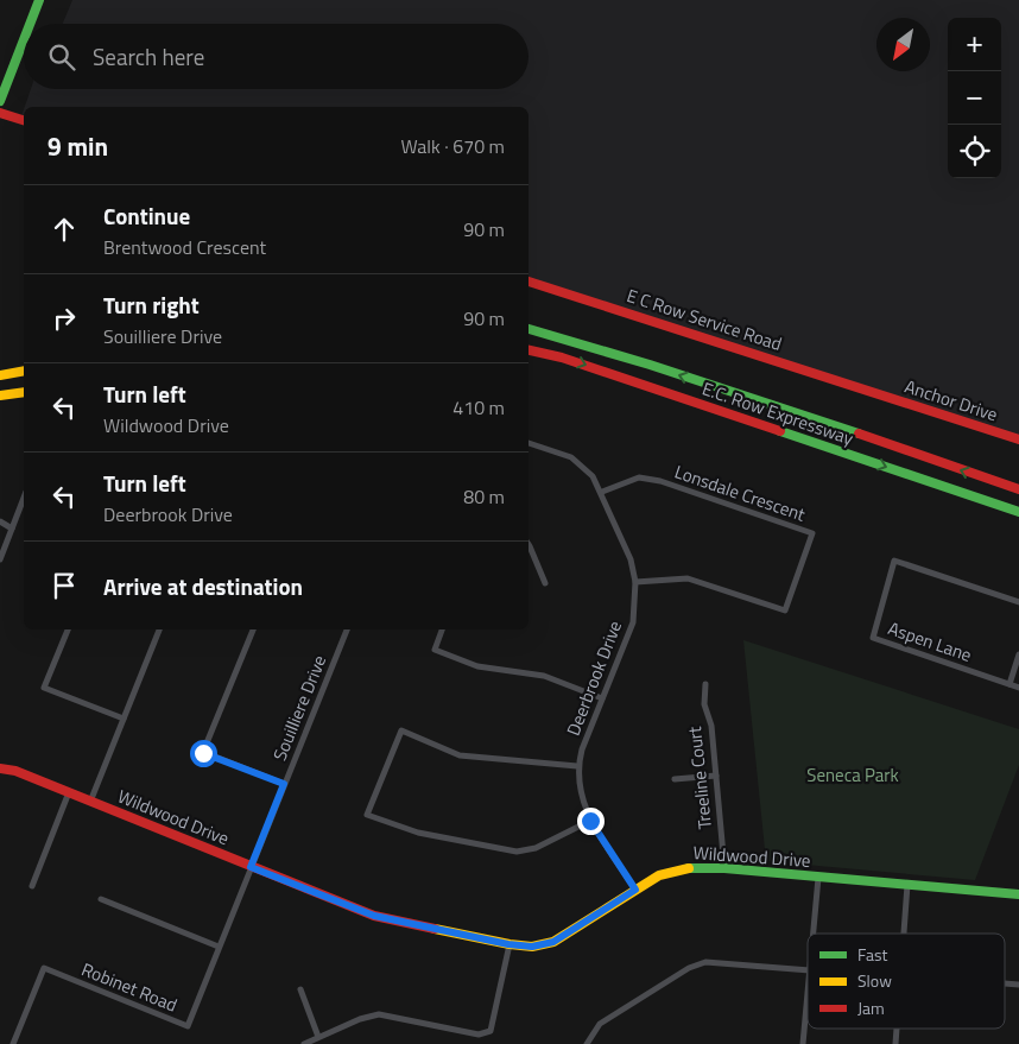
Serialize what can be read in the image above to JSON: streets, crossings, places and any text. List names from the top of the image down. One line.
{"streets":{"main road":["E C Row Service Road","Anchor Drive","E.C. Row Expressway","Wildwood Drive"],"street":["Lonsdale Crescent","Aspen Lane","Deerbrook Drive","Souilliere Drive","Treeline Court","Robinet Road"]},"crossings":[["E C Row Service Road","Anchor Drive"],["Lonsdale Crescent","Deerbrook Drive"],["Deerbrook Drive","Wildwood Drive"],["Souilliere Drive","Wildwood Drive"],["Souilliere Drive","Robinet Road"],["Treeline Court","Wildwood Drive"],["Wildwood Drive","Robinet Road"]],"parks":["Seneca Park"],"legend":["Fast","Slow","Jam"],"north":"bottom left","page":{"map_buttons":["+","−"],"search":"Search here","heading":["9 min","Walk · 670 m"],"list":[["Continue","Brentwood Crescent","90 m"],["Turn right","Souilliere Drive","90 m"],["Turn left","Wildwood Drive","410 m"],["Turn left","Deerbrook Drive","80 m"],"Arrive at destination"]}}
